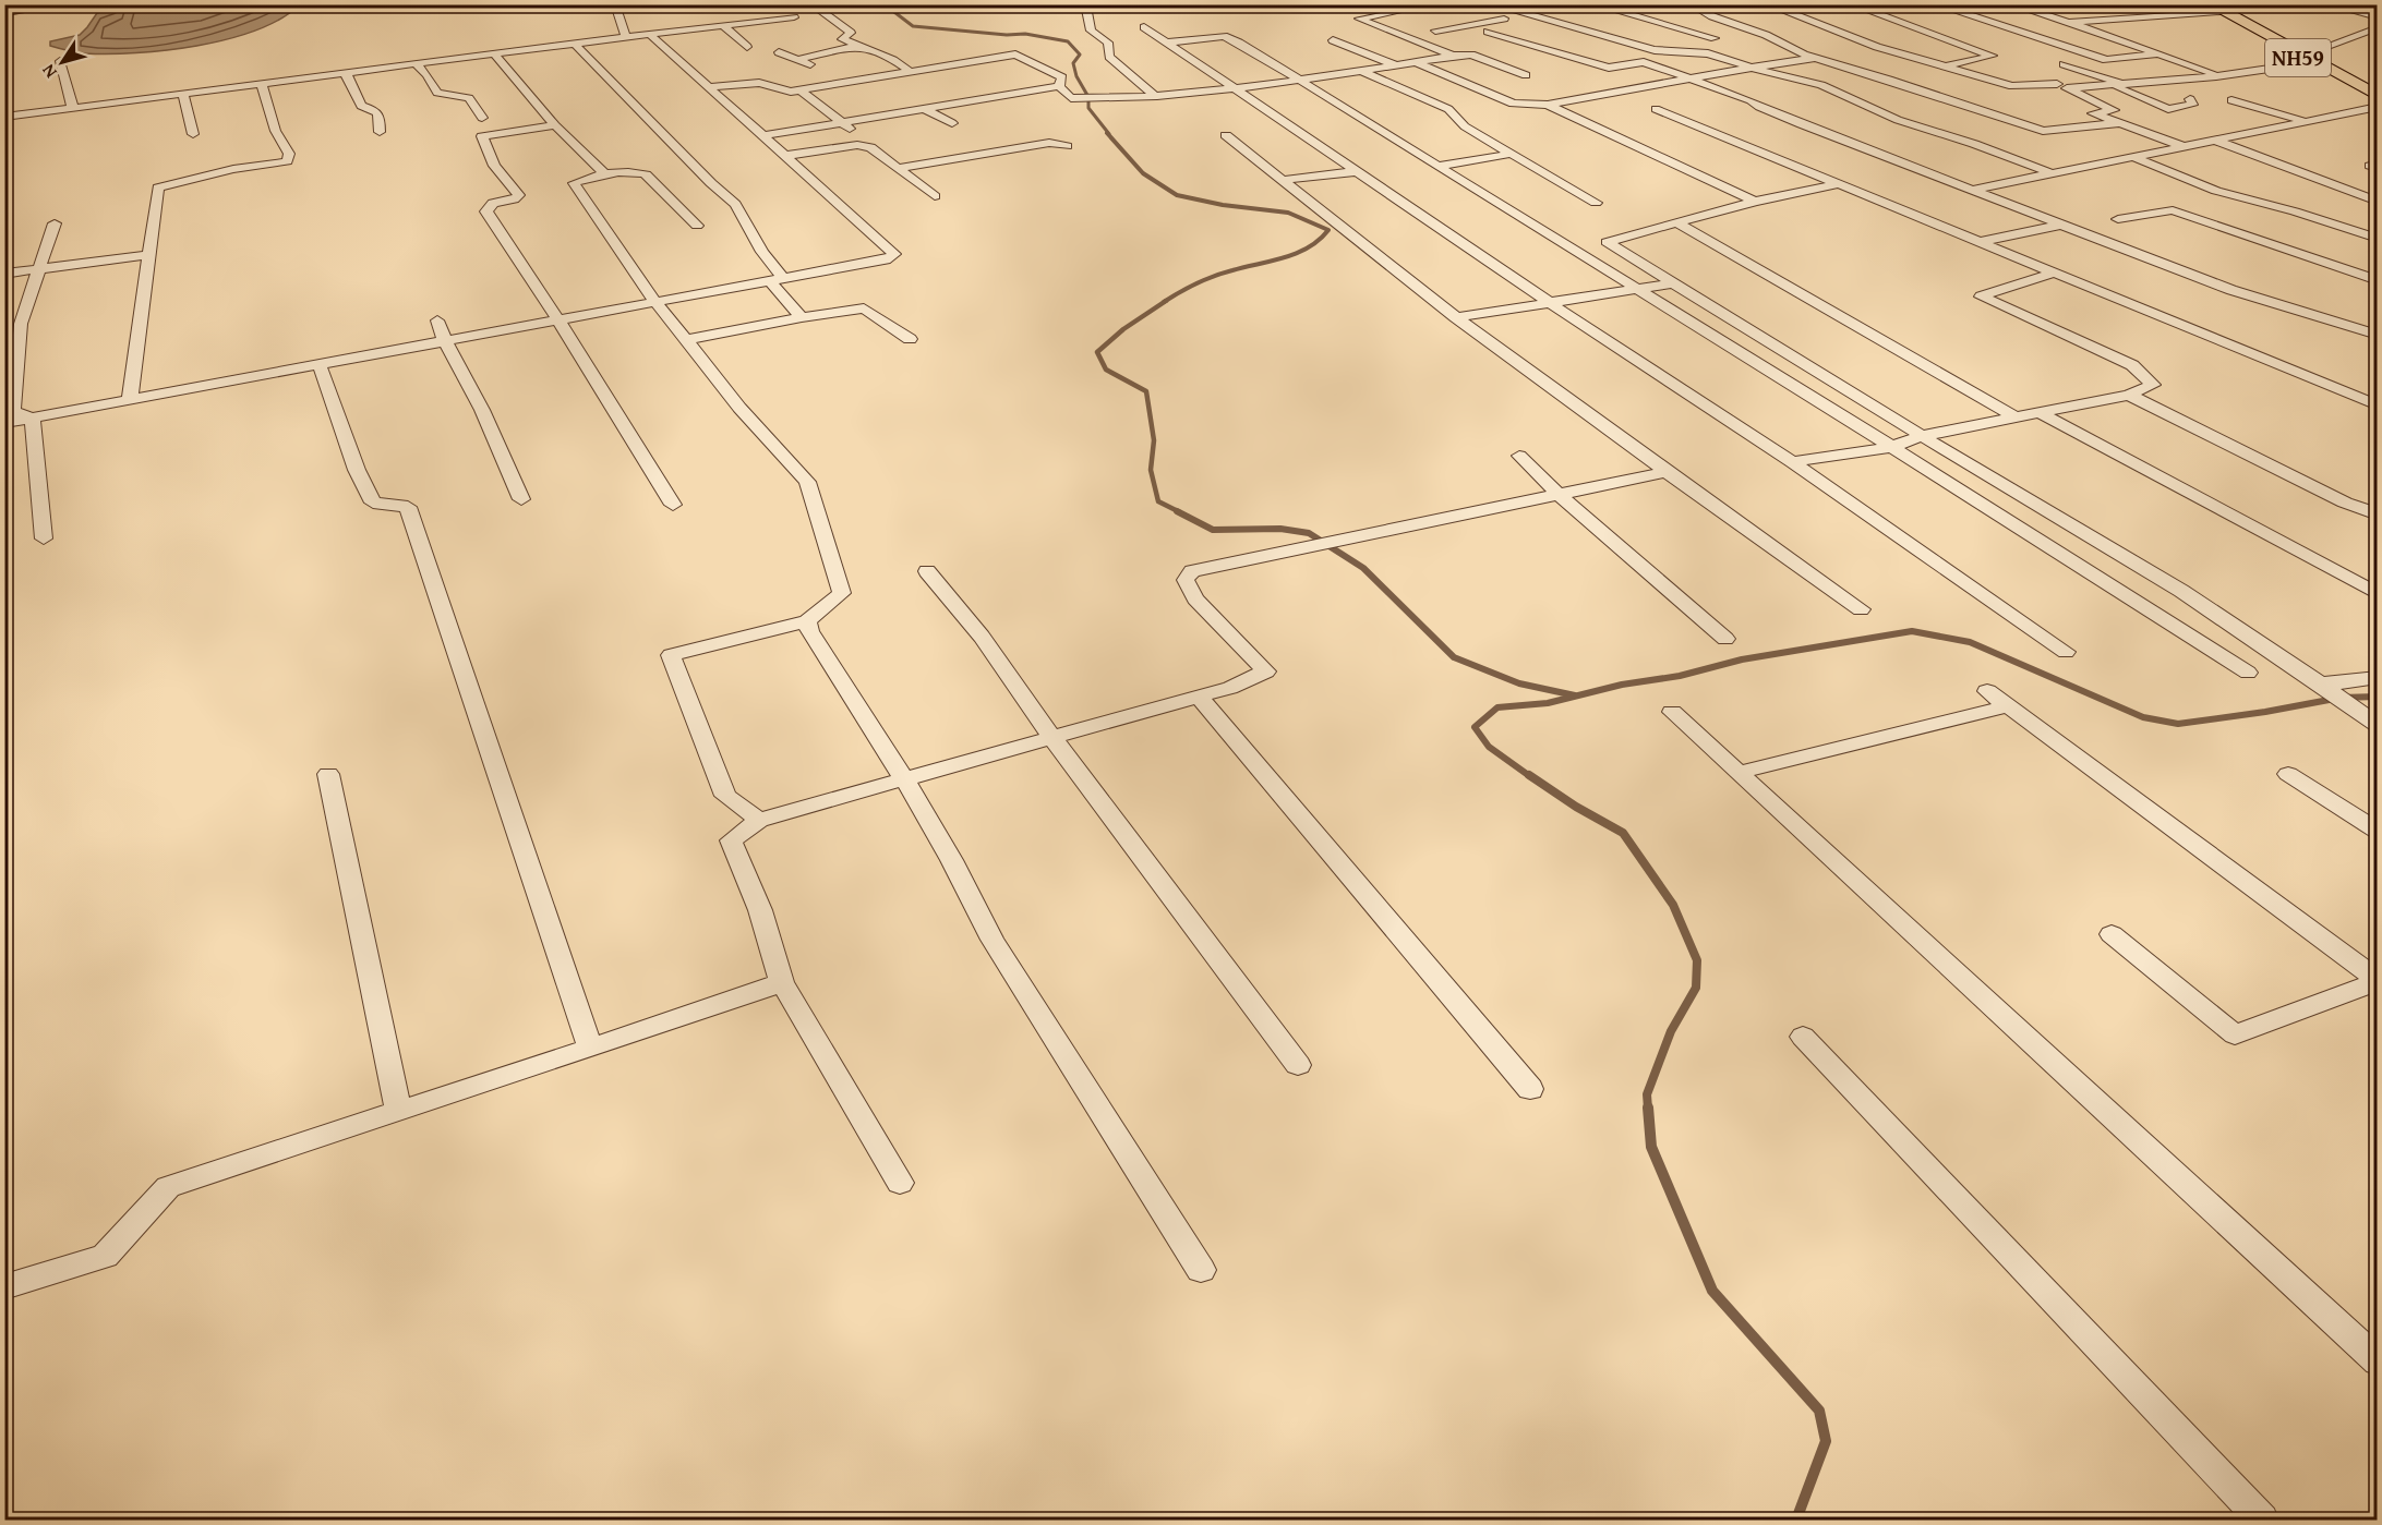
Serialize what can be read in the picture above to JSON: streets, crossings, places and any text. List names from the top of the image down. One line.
{"streets":{"highway":["NH59"]},"north":"bottom left"}
